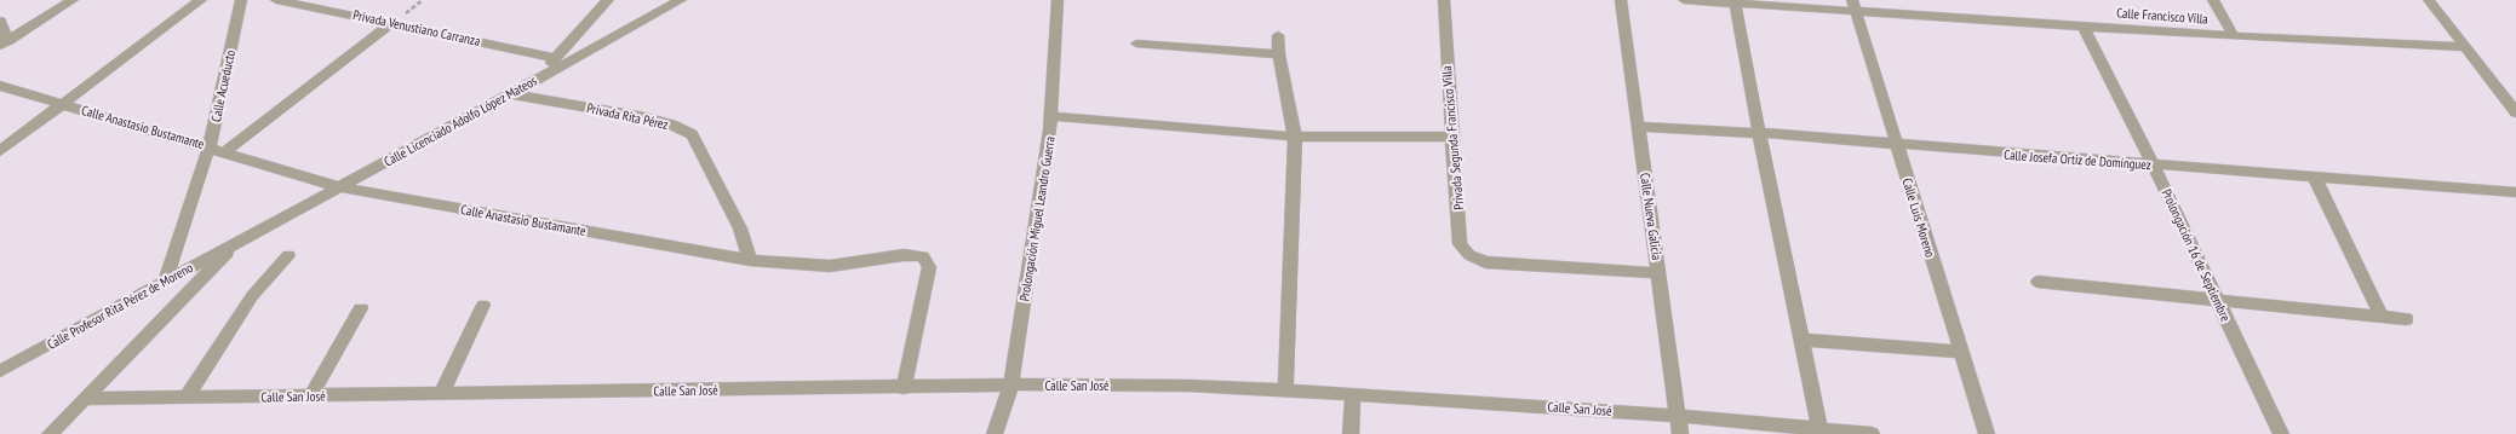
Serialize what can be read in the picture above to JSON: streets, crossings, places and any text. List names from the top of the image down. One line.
{"streets":{"street":["Calle Francisco Villa","Privada Venustiano Carranza","Calle Acueducto","Privada Rita Pérez","Calle Licenciado Adolfo López Mateos","Calle Anastasio Bustamante","Privada Segunda Francisco Villa","Calle Josefa Ortiz de Domínguez","Calle Nueva Galicia","Calle Luis Moreno","Prolongación Miguel Leandro Guerra","Prolongación 16 de Septiembre","Calle Profesor Rita Pérez de Moreno","Calle San José"]},"crossings":[["Calle Francisco Villa","Calle Luis Moreno"],["Calle Francisco Villa","Prolongación 16 de Septiembre"],["Calle Acueducto","Calle Anastasio Bustamante"],["Calle Acueducto","Calle Profesor Rita Pérez de Moreno"],["Privada Rita Pérez","Calle Licenciado Adolfo López Mateos"],["Privada Rita Pérez","Calle Anastasio Bustamante"],["Calle Licenciado Adolfo López Mateos","Calle Anastasio Bustamante"],["Calle Licenciado Adolfo López Mateos","Calle Profesor Rita Pérez de Moreno"],["Calle Anastasio Bustamante","Calle San José"],["Privada Segunda Francisco Villa","Calle Nueva Galicia"],["Calle Josefa Ortiz de Domínguez","Calle Nueva Galicia"],["Calle Josefa Ortiz de Domínguez","Calle Luis Moreno"],["Calle Josefa Ortiz de Domínguez","Prolongación 16 de Septiembre"],["Calle Nueva Galicia","Calle San José"],["Prolongación Miguel Leandro Guerra","Calle San José"]]}
